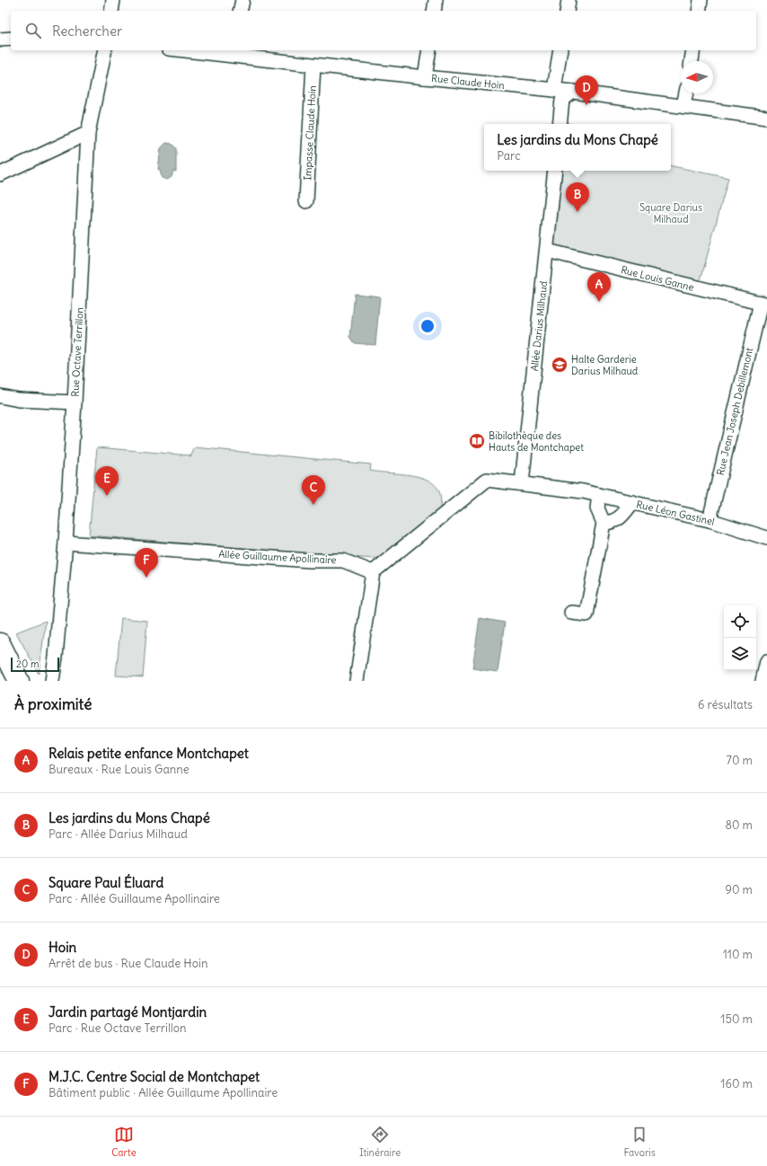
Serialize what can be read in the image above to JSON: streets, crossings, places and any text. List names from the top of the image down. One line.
{"streets":{"street":["Rue Claude Hoin","Impasse Claude Hoin","Rue Louis Ganne","Allée Darius Milhaud","Rue Octave Terrillon","Rue Jean Joseph Debillemont","Rue Léon Gastinel","Allée Guillaume Apollinaire"]},"crossings":[["Rue Claude Hoin","Impasse Claude Hoin"],["Rue Louis Ganne","Allée Darius Milhaud"],["Rue Louis Ganne","Rue Jean Joseph Debillemont"],["Allée Darius Milhaud","Rue Léon Gastinel"],["Rue Octave Terrillon","Allée Guillaume Apollinaire"],["Rue Jean Joseph Debillemont","Rue Léon Gastinel"]],"parks":["Square Darius Milhaud"],"places":{"school or university":["Halte Garderie Darius Milhaud"],"library":["Bibilothèque des Hauts de Montchapet"]},"scale_bar":"20 m","north":"left","page":{"search":"Rechercher","pins":["D","B","A","E","C","F"],"popup":["Les jardins du Mons Chapé","Parc"],"scale":"20 m","heading":["À proximité","6 résultats"],"list":[{"mark":"A","name":"Relais petite enfance Montchapet","note":"Bureaux · Rue Louis Ganne","value":"70 m"},{"mark":"B","name":"Les jardins du Mons Chapé","note":"Parc · Allée Darius Milhaud","value":"80 m"},{"mark":"C","name":"Square Paul Éluard","note":"Parc · Allée Guillaume Apollinaire","value":"90 m"},{"mark":"D","name":"Hoin","note":"Arrêt de bus · Rue Claude Hoin","value":"110 m"},{"mark":"E","name":"Jardin partagé Montjardin","note":"Parc · Rue Octave Terrillon","value":"150 m"},{"mark":"F","name":"M.J.C. Centre Social de Montchapet","note":"Bâtiment public · Allée Guillaume Apollinaire","value":"160 m"}],"nav":["Carte","Itinéraire","Favoris"]}}
